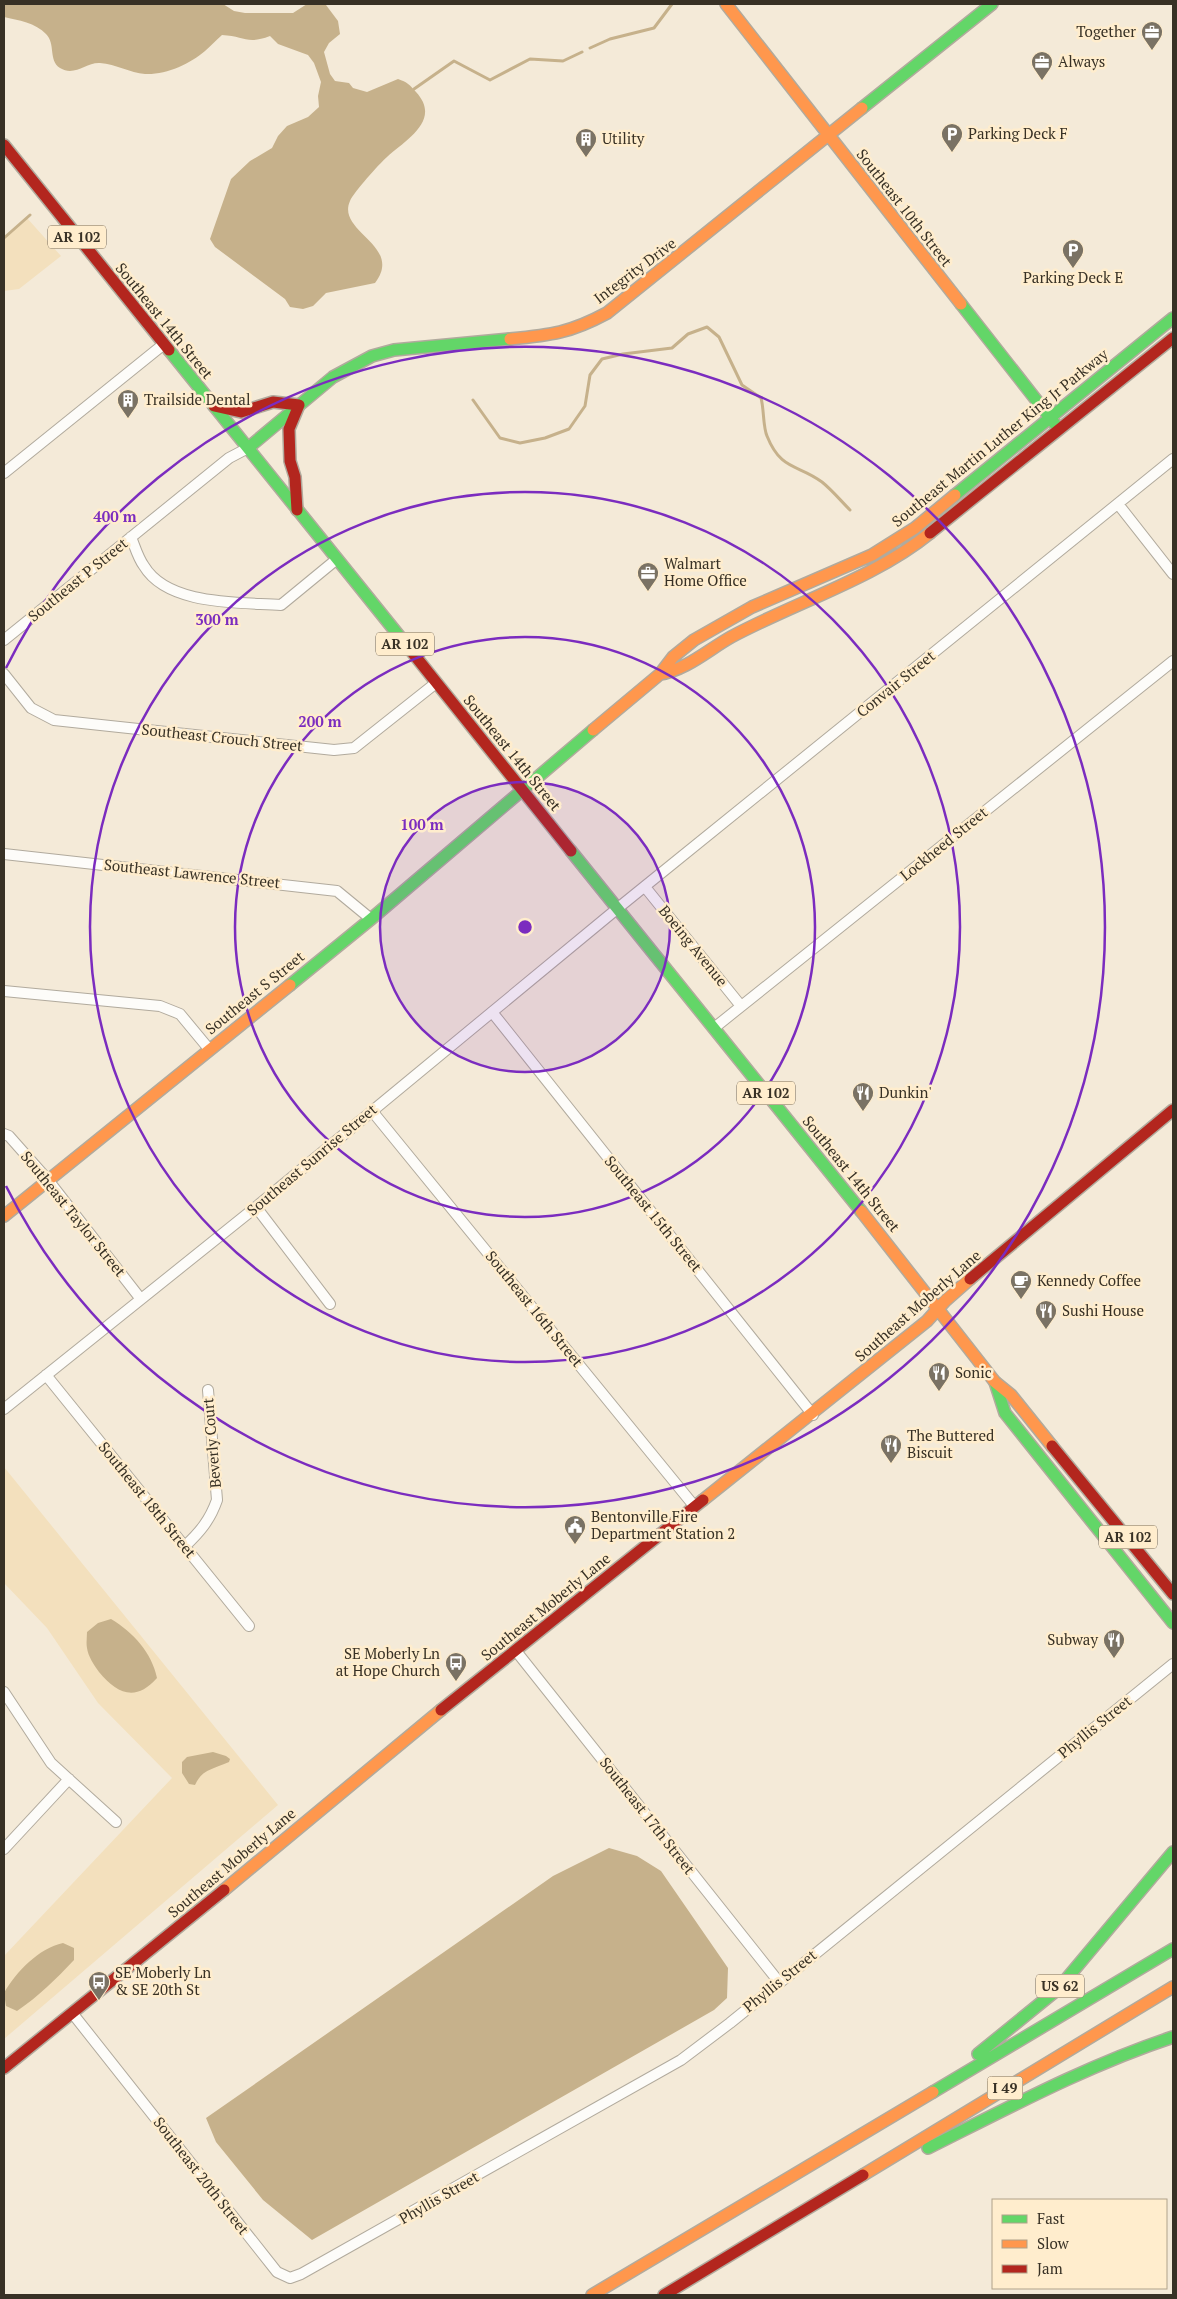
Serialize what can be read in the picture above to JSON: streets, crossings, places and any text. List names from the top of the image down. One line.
{"streets":{"main road":["Southeast 10th Street","AR 102","Integrity Drive","Southeast 14th Street","Southeast Martin Luther King Jr Parkway","Southeast S Street","Southeast Moberly Lane","US 62","I 49"],"street":["Southeast P Street","Convair Street","Southeast Crouch Street","Lockheed Street","Southeast Lawrence Street","Boeing Avenue","Southeast Sunrise Street","Southeast Taylor Street","Southeast 15th Street","Southeast 16th Street","Beverly Court","Southeast 18th Street","Phyllis Street","Southeast 17th Street","Southeast 20th Street"]},"crossings":[["Southeast 10th Street","Integrity Drive"],["Southeast 10th Street","Southeast Martin Luther King Jr Parkway"],["Integrity Drive","Southeast 14th Street"],["Integrity Drive","Southeast P Street"],["Southeast 14th Street","Southeast Martin Luther King Jr Parkway"],["Southeast 14th Street","Southeast P Street"],["Southeast 14th Street","Convair Street"],["Southeast 14th Street","Southeast Crouch Street"],["Southeast 14th Street","Lockheed Street"],["Southeast 14th Street","Southeast S Street"],["Southeast 14th Street","Southeast Sunrise Street"],["Southeast 14th Street","Southeast Moberly Lane"],["Southeast Martin Luther King Jr Parkway","Southeast S Street"],["Convair Street","Boeing Avenue"],["Convair Street","Southeast Sunrise Street"],["Lockheed Street","Boeing Avenue"],["Southeast Lawrence Street","Southeast S Street"],["Southeast S Street","Southeast Taylor Street"],["Southeast Sunrise Street","Southeast Taylor Street"],["Southeast Sunrise Street","Southeast 15th Street"],["Southeast Sunrise Street","Southeast 16th Street"],["Southeast Sunrise Street","Southeast 18th Street"],["Southeast 15th Street","Southeast Moberly Lane"],["Southeast Moberly Lane","Southeast 16th Street"],["Southeast Moberly Lane","Southeast 17th Street"],["Southeast Moberly Lane","Southeast 20th Street"],["Beverly Court","Southeast 18th Street"],["Phyllis Street","Southeast 17th Street"],["Phyllis Street","Southeast 20th Street"],["US 62","I 49"]],"places":{"office":["Together","Always","Walmart Home Office"],"parking":["Parking Deck F","Parking Deck E"],"building":["Utility","Trailside Dental"],"restaurant":["Dunkin'","Sushi House","Sonic","The Buttered Biscuit","Subway"],"cafe":["Kennedy Coffee"],"public building":["Bentonville Fire Department Station 2"],"bus stop":["SE Moberly Ln at Hope Church","SE Moberly Ln & SE 20th St"]},"legend":["Fast","Slow","Jam"],"rings":["400 m","300 m","200 m","100 m"]}
